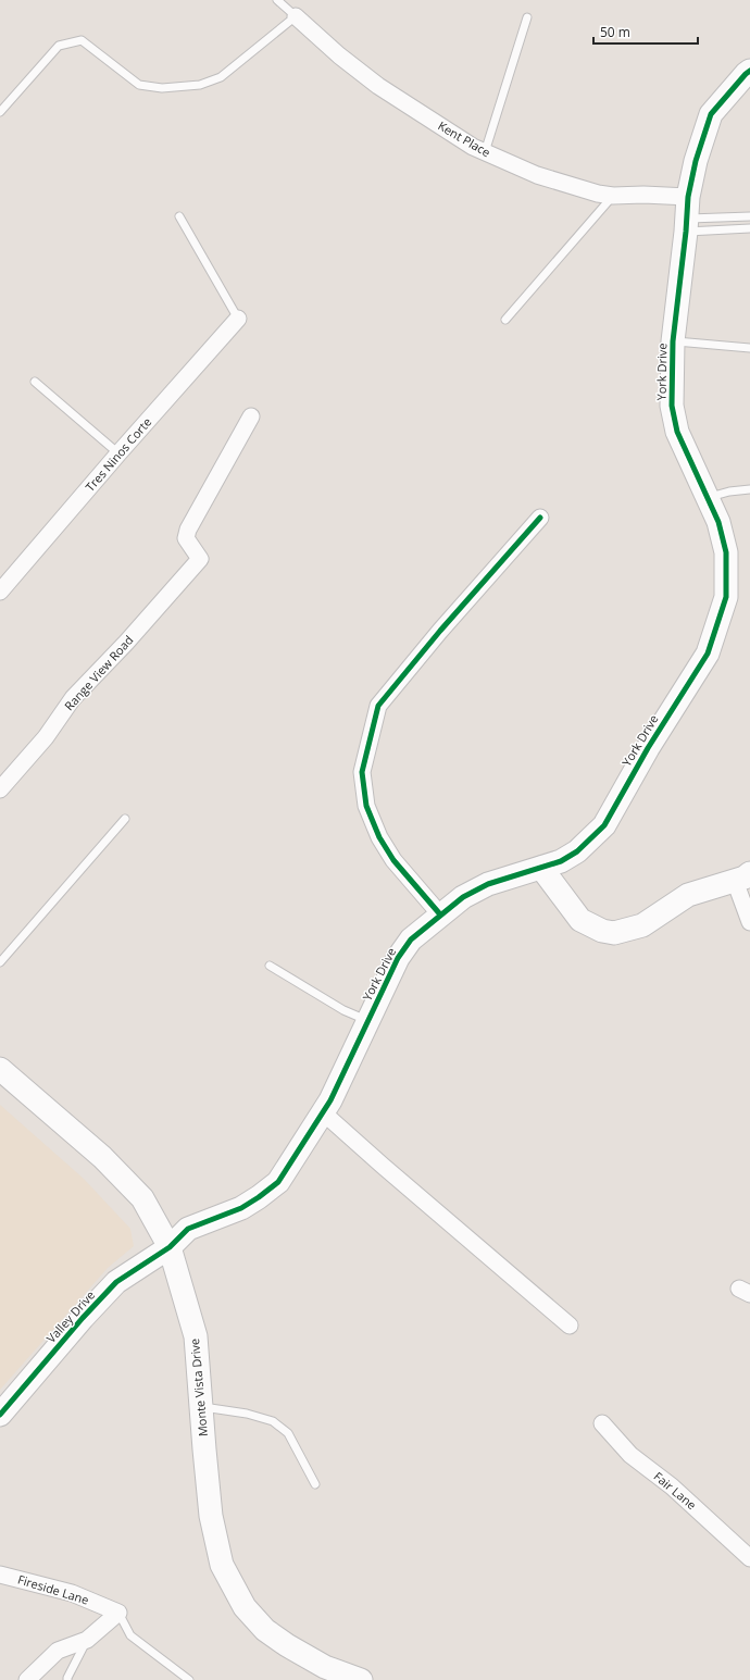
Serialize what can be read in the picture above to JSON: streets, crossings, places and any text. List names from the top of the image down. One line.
{"streets":{"street":["Kent Place","York Drive","Tres Ninos Corte","Range View Road","Valley Drive","Monte Vista Drive","Fair Lane","Fireside Lane"]},"crossings":[["Kent Place","York Drive"],["York Drive","Valley Drive"],["York Drive","Monte Vista Drive"],["Valley Drive","Monte Vista Drive"]],"scale_bar":"50 m"}
